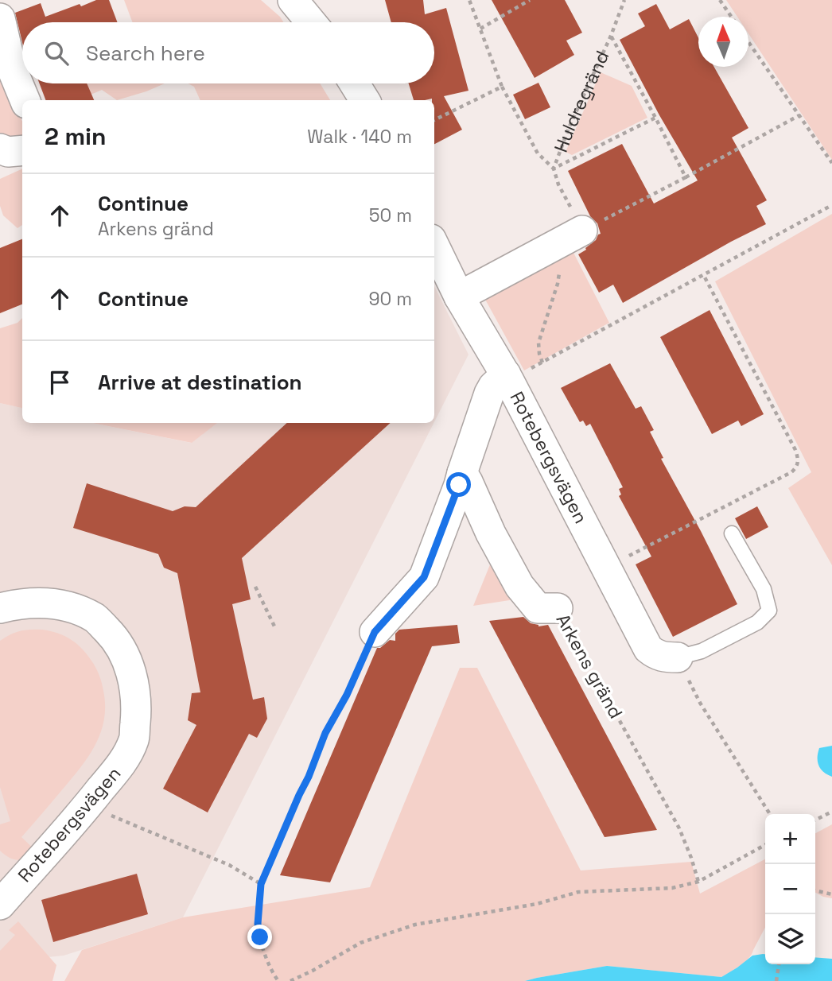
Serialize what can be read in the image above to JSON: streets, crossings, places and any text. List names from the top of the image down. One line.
{"streets":{"street":["Rotebergsvägen","Arkens gränd"],"path":["Huldregränd"]},"north":"top","page":{"search":"Search here","heading":["2 min","Walk · 140 m"],"list":[["Continue","Arkens gränd","50 m"],["Continue","90 m"],"Arrive at destination"],"map_buttons":["+","−"]}}
